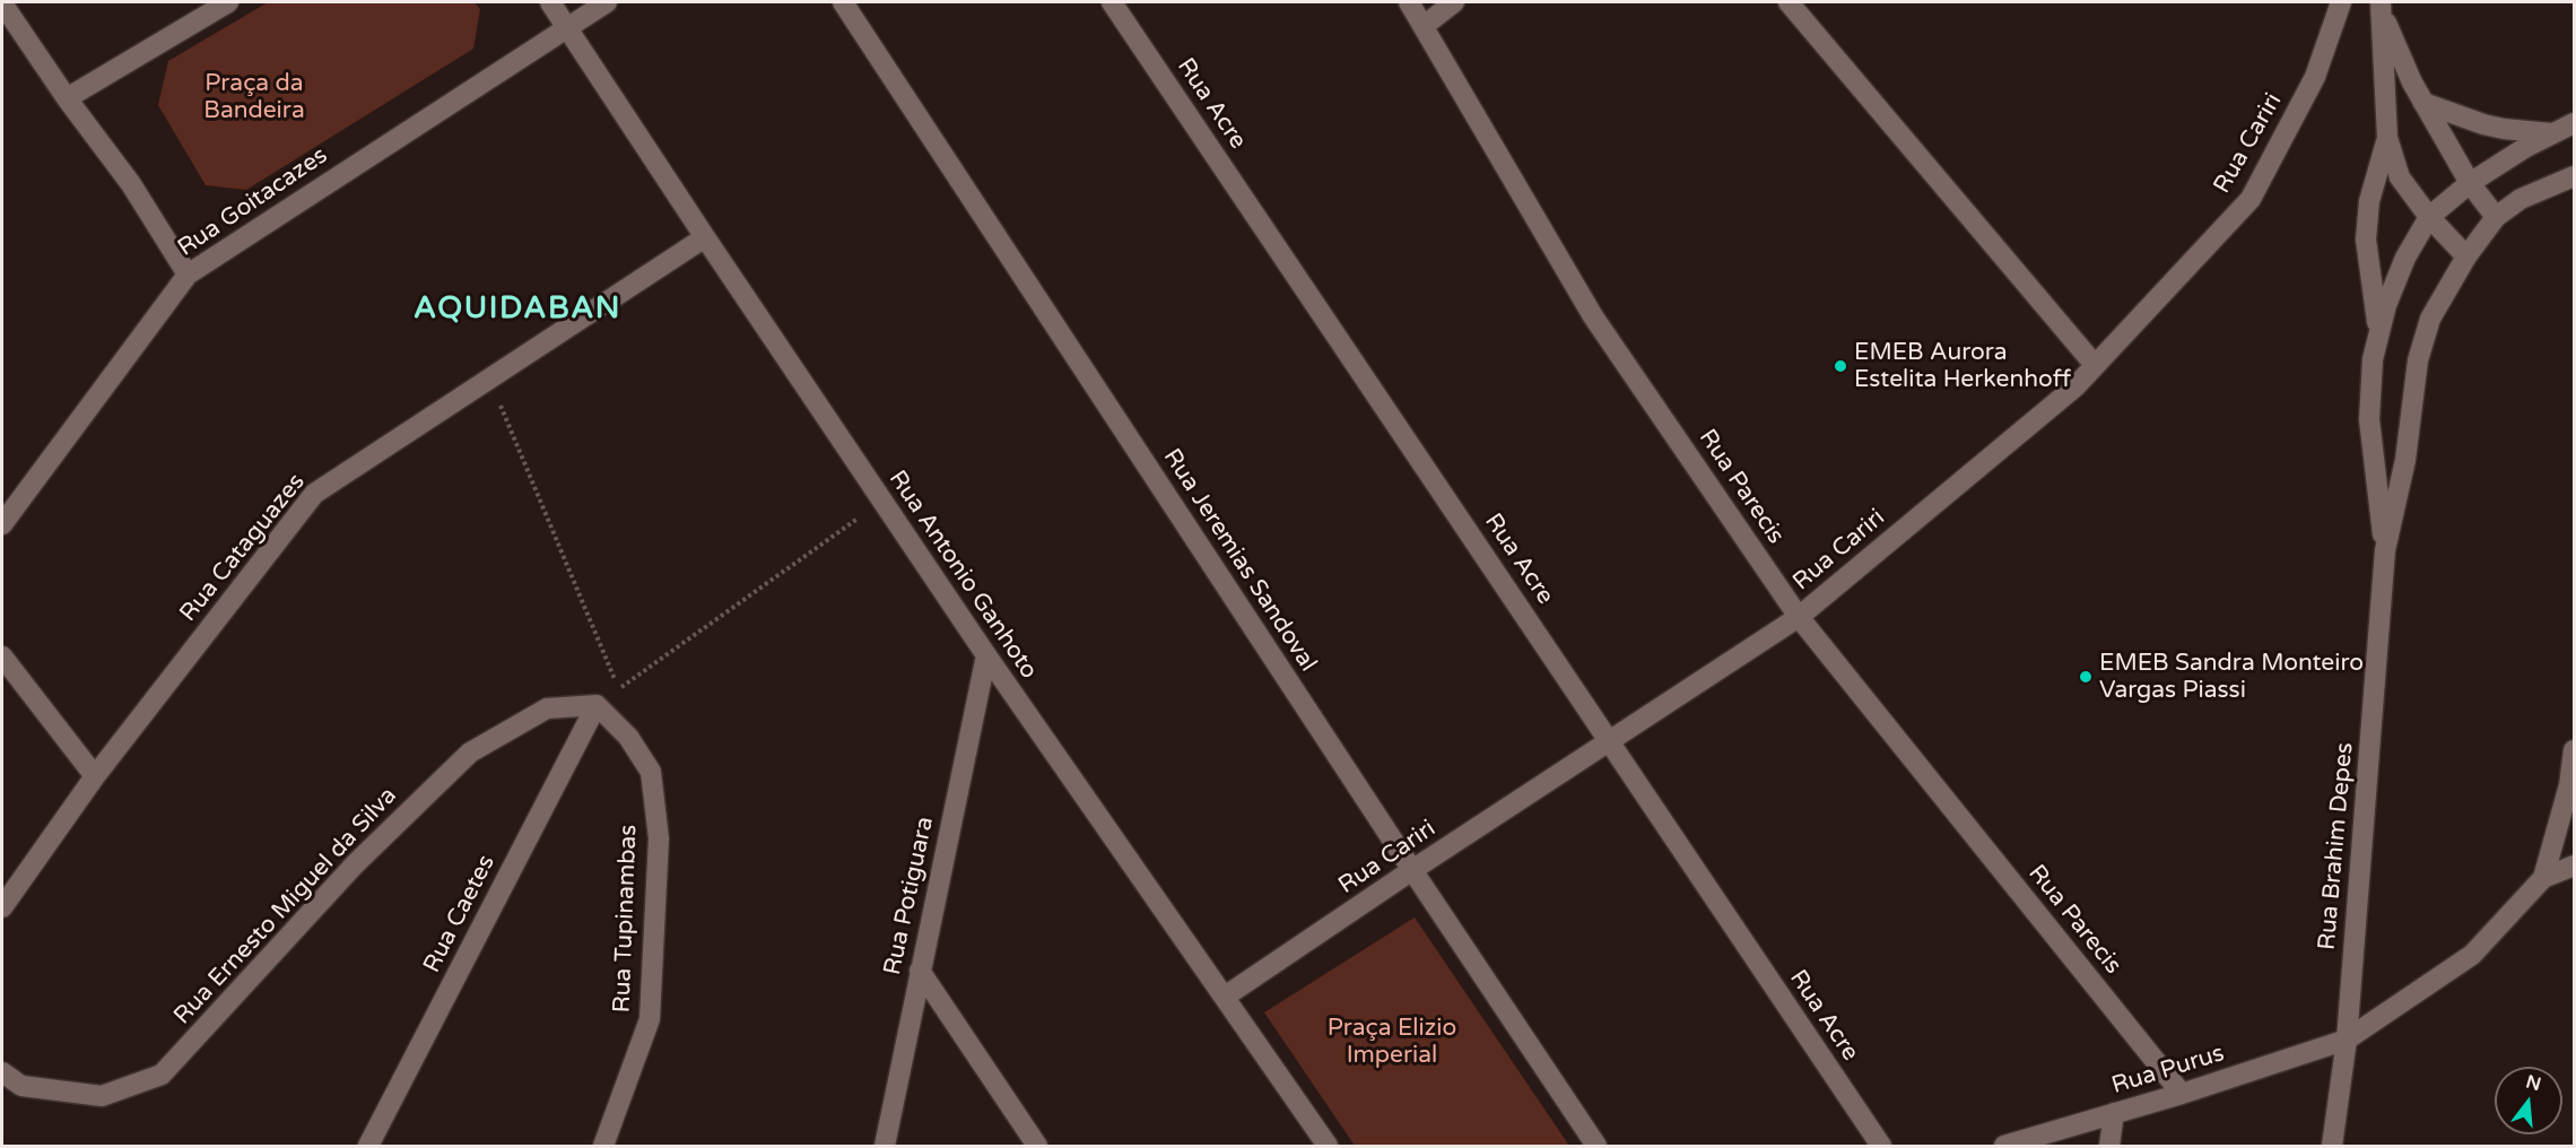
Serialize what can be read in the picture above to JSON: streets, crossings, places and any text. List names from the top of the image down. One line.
{"streets":{"street":["Rua Acre","Rua Cariri","Rua Goitacazes","Rua Parecis","Rua Cataguazes","Rua Jeremias Sandoval","Rua Antonio Ganhoto","Rua Brahim Depes","Rua Potiguara","Rua Ernesto Miguel da Silva","Rua Caetes","Rua Tupinambas","Rua Purus"]},"crossings":[["Rua Acre","Rua Cariri"],["Rua Cariri","Rua Parecis"],["Rua Cariri","Rua Jeremias Sandoval"],["Rua Cariri","Rua Antonio Ganhoto"],["Rua Goitacazes","Rua Antonio Ganhoto"],["Rua Parecis","Rua Purus"],["Rua Cataguazes","Rua Antonio Ganhoto"],["Rua Antonio Ganhoto","Rua Potiguara"],["Rua Brahim Depes","Rua Purus"],["Rua Ernesto Miguel da Silva","Rua Caetes"],["Rua Ernesto Miguel da Silva","Rua Tupinambas"],["Rua Caetes","Rua Tupinambas"]],"districts":["AQUIDABAN"],"parks":["Praça da Bandeira","Praça Elizio Imperial"],"places":["EMEB Aurora Estelita Herkenhoff","EMEB Sandra Monteiro Vargas Piassi"],"north":"top"}
